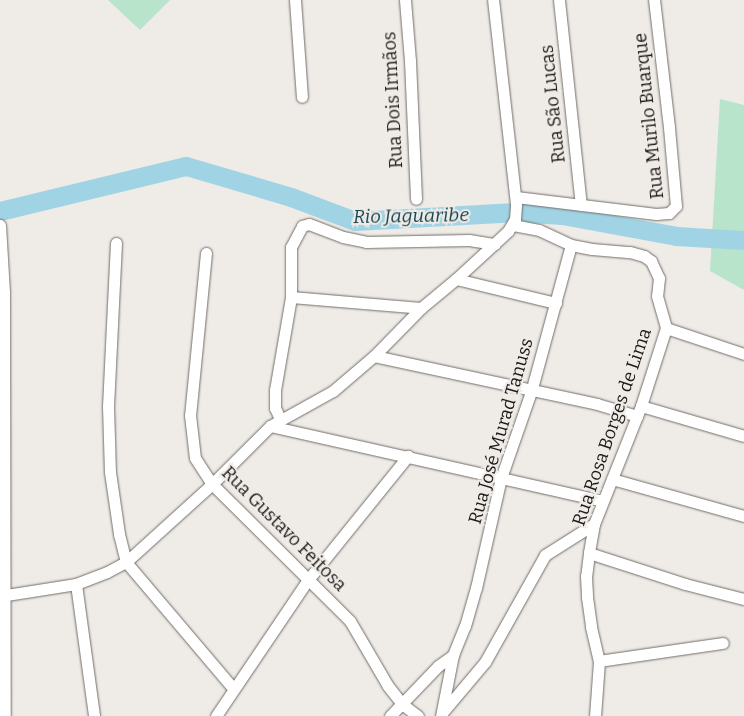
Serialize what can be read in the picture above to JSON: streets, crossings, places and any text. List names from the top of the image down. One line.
{"streets":{"street":["Rua Dois Irmãos","Rua São Lucas","Rua Murilo Buarque","Rua Rosa Borges de Lima","Rua José Murad Tanuss","Rua Gustavo Feitosa"]},"crossings":[["Rua São Lucas","Rua Murilo Buarque"],["Rua Rosa Borges de Lima","Rua José Murad Tanuss"]],"water":["Rio Jaguaribe"]}
